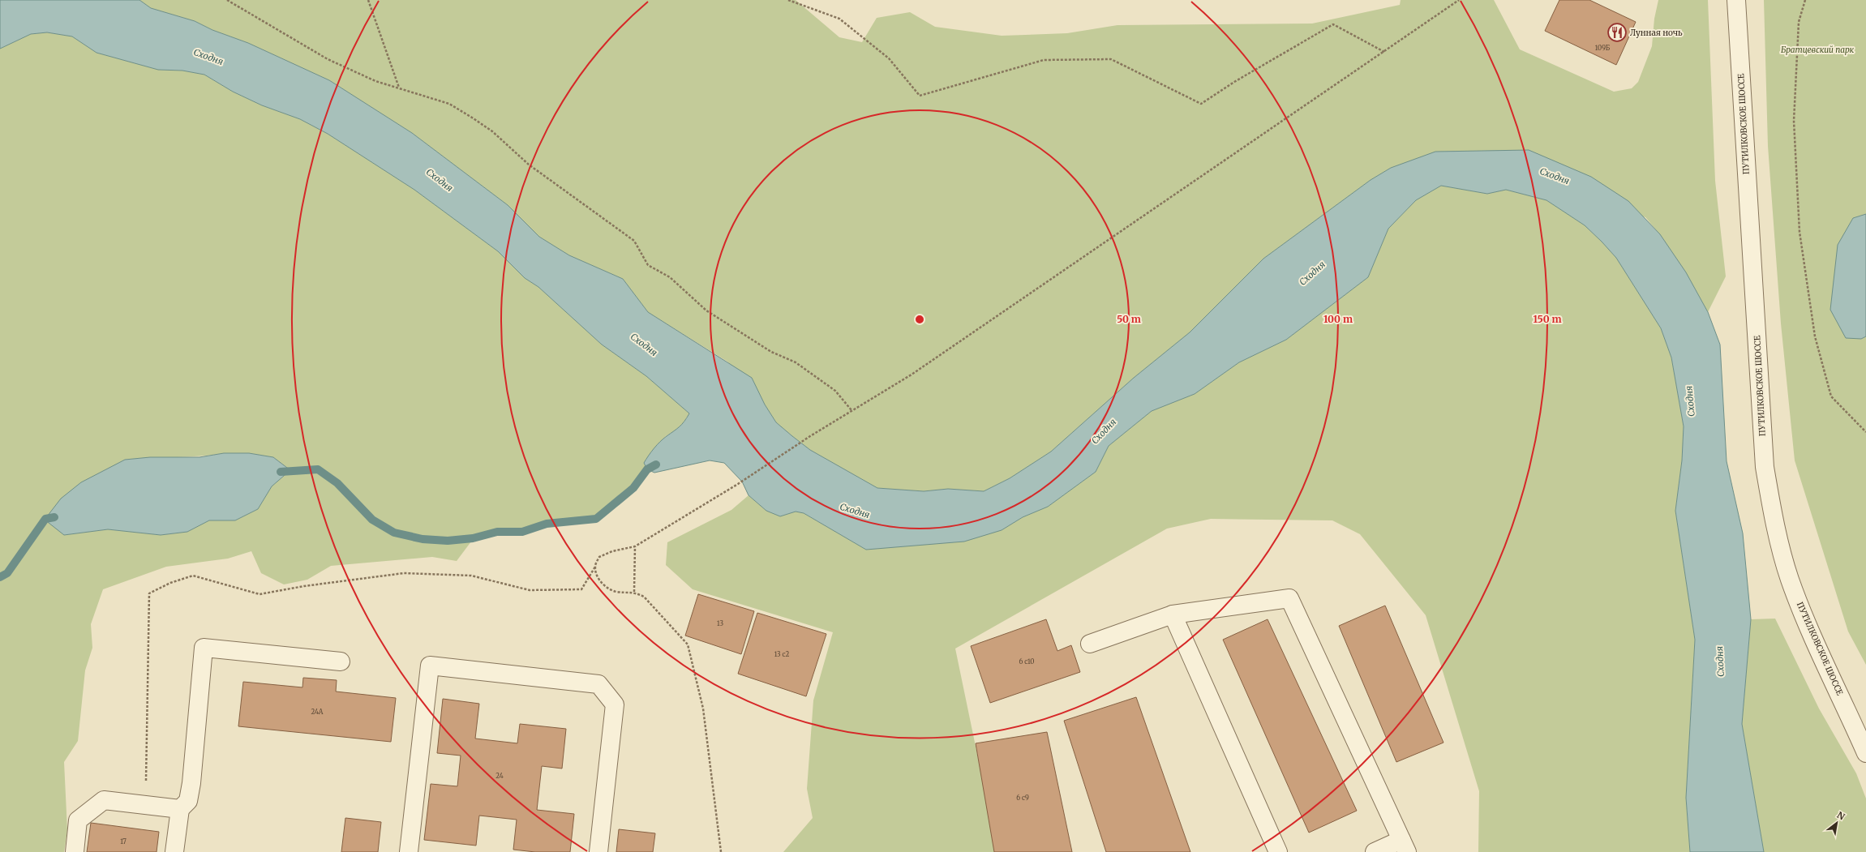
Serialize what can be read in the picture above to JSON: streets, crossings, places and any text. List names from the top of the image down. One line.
{"streets":{"lane":["ПУТИЛКОВСКОЕ ШОССЕ"]},"water":["Сходня"],"parks":["Братцевский парк"],"places":{"restaurant":["Лунная ночь"]},"house_numbers":["109Б","13","13 с2","6 с10","24А","24","6 с9","17"],"north":"top right","rings":["50 m","100 m","150 m"]}
